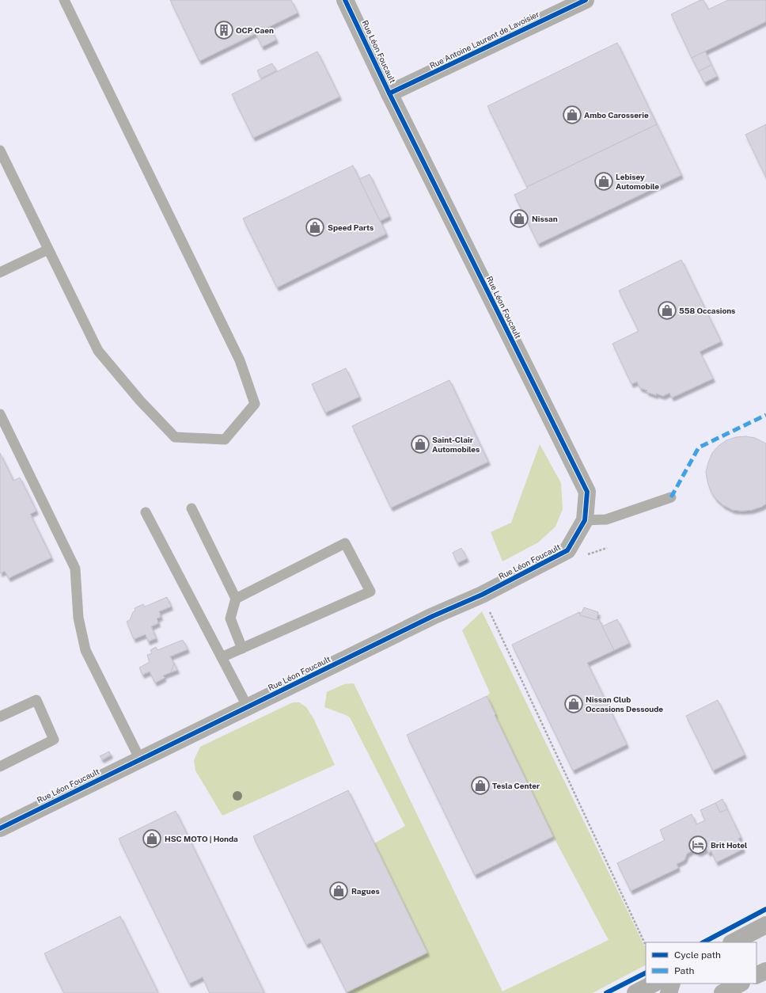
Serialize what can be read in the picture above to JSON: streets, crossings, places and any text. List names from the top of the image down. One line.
{"streets":{"street":["Rue Antoine Laurent de Lavoisier","Rue Léon Foucault"]},"crossings":[["Rue Antoine Laurent de Lavoisier","Rue Léon Foucault"]],"places":{"building":["OCP Caen"],"shop":["Ambo Carosserie","Lebisey Automobile","Nissan","Speed Parts","558 Occasions","Saint-Clair Automobiles","Nissan Club Occasions Dessoude","Tesla Center","HSC MOTO | Honda","Ragues"],"hotel":["Brit Hotel"]},"legend":["Cycle path","Path"]}
